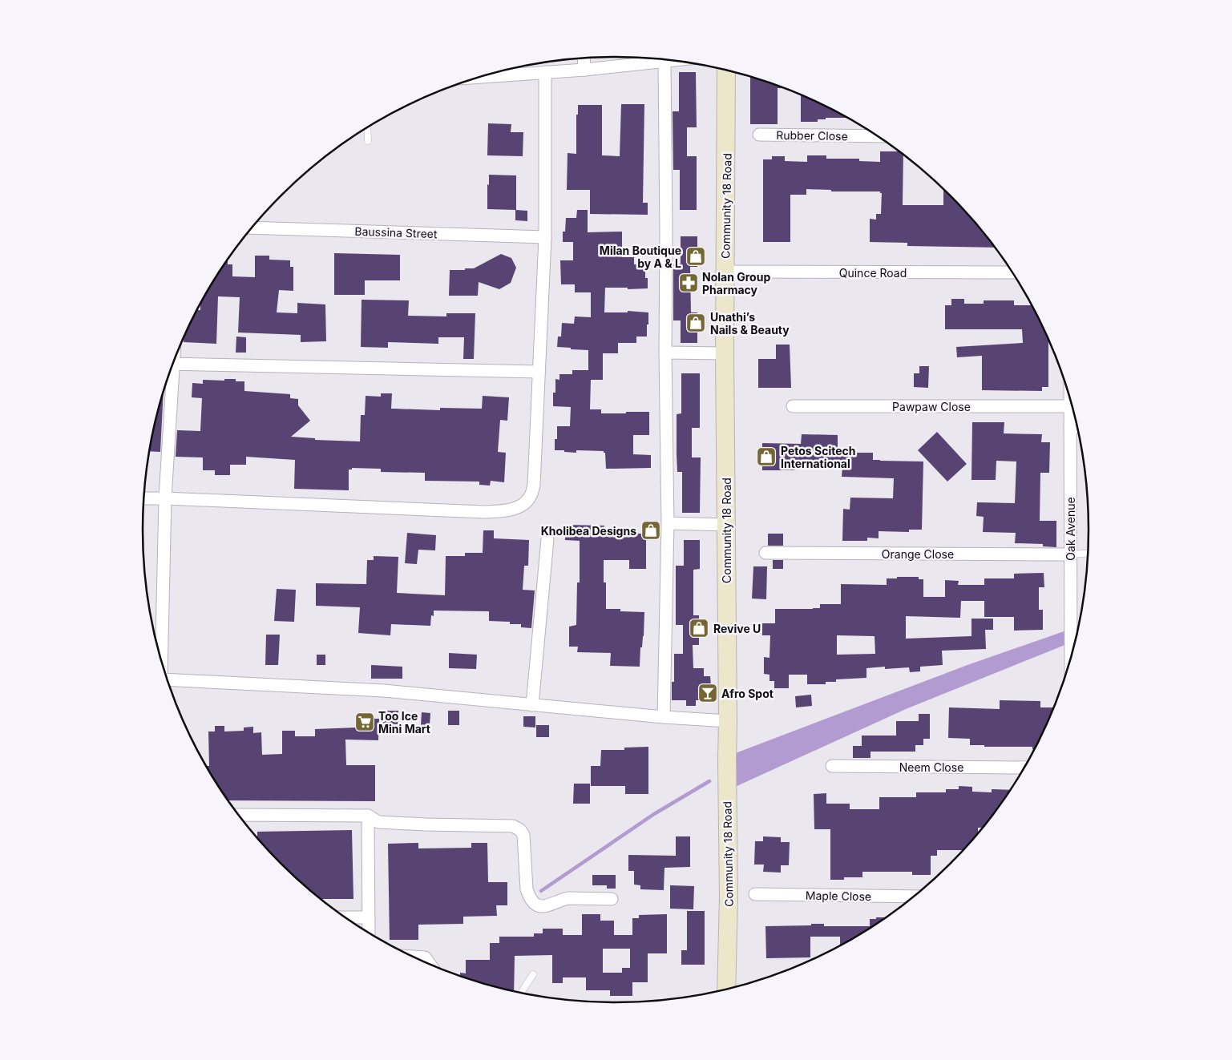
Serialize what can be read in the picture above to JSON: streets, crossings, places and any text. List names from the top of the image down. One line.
{"streets":{"main road":["Community 18 Road"],"street":["Rubber Close","Baussina Street","Quince Road","Pawpaw Close","Oak Avenue","Orange Close","Neem Close","Maple Close"]},"crossings":[["Community 18 Road","Quince Road"],["Pawpaw Close","Oak Avenue"],["Oak Avenue","Orange Close"]],"places":{"shop":["Milan Boutique by A & L","Unathi’s Nails & Beauty","Petos Scitech International","Kholibea Designs","Revive U"],"pharmacy":["Nolan Group Pharmacy"],"bar":["Afro Spot"],"supermarket":["Too Ice Mini Mart"]}}
